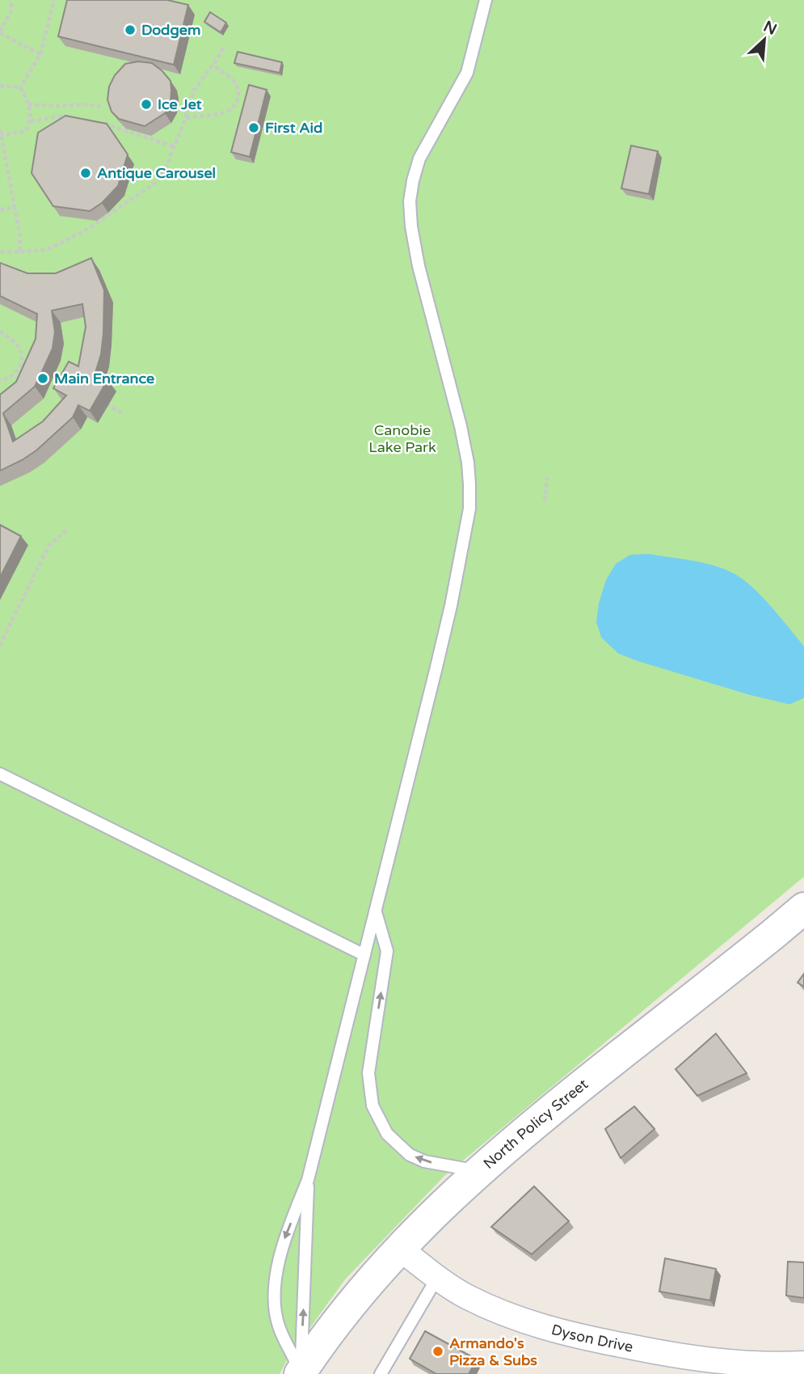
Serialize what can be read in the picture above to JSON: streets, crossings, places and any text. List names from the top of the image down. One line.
{"streets":{"street":["North Policy Street","Dyson Drive"]},"crossings":[["North Policy Street","Dyson Drive"]],"parks":["Canobie Lake Park"],"places":["Dodgem","Ice Jet","First Aid","Antique Carousel","Main Entrance","Armando's Pizza & Subs"],"north":"top right"}
